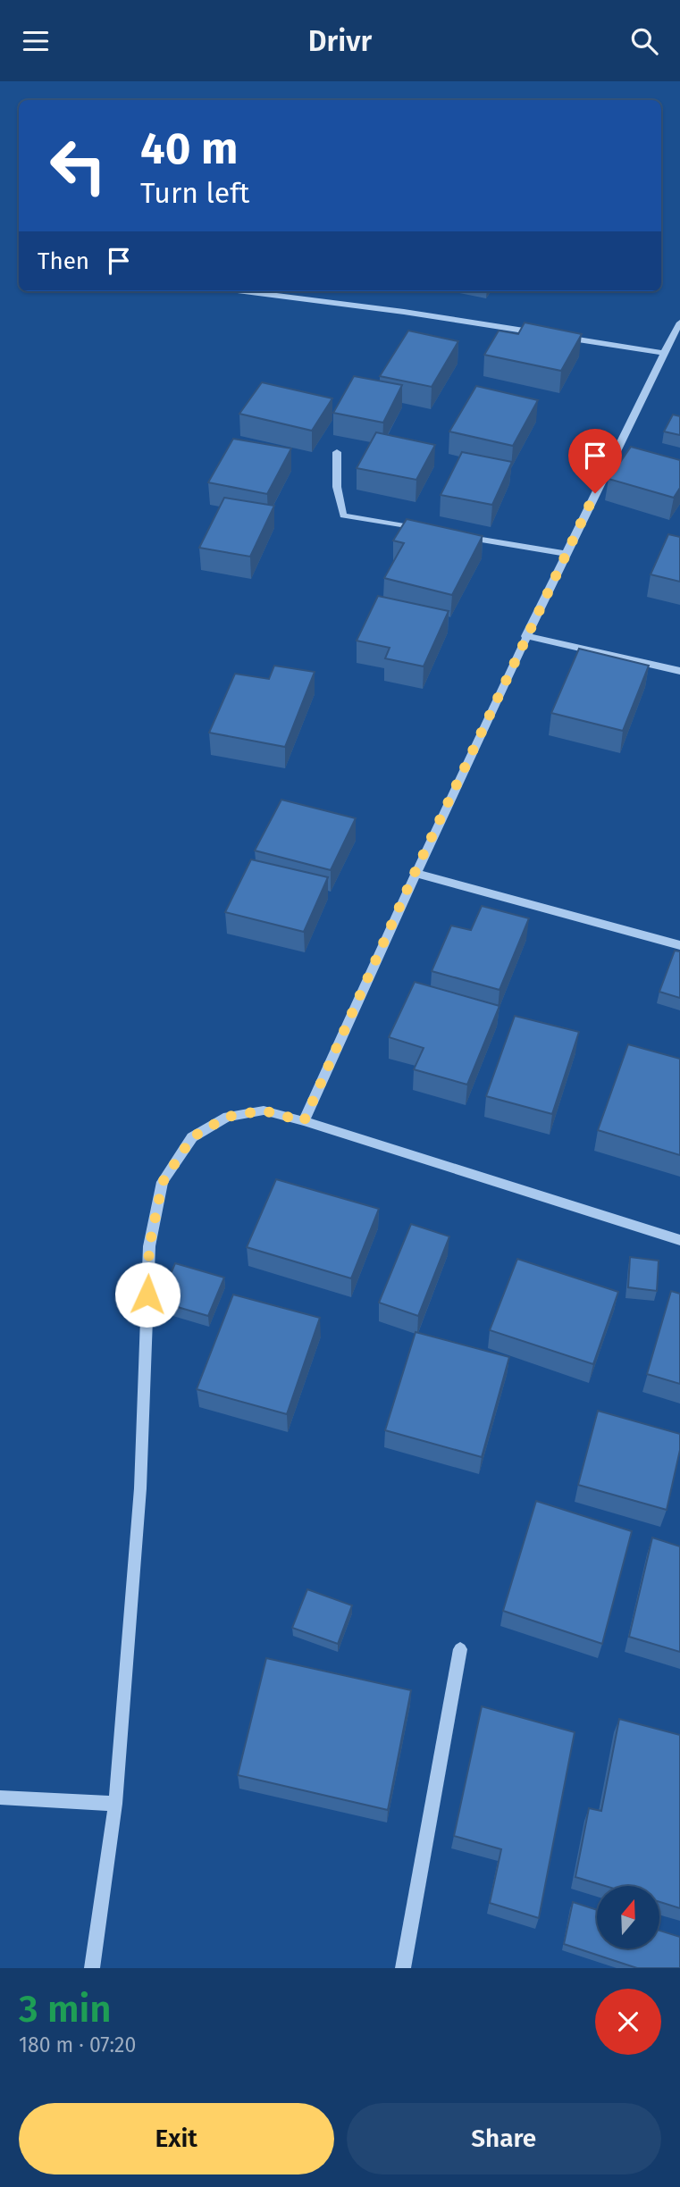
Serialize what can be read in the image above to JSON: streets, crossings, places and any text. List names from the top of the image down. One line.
{"north":"top","page":{"header":"Drivr","turn":["40 m","Turn left"],"then":"Then","heading":["3 min","180 m · 07:20"],"buttons":["Exit","Share"]}}
